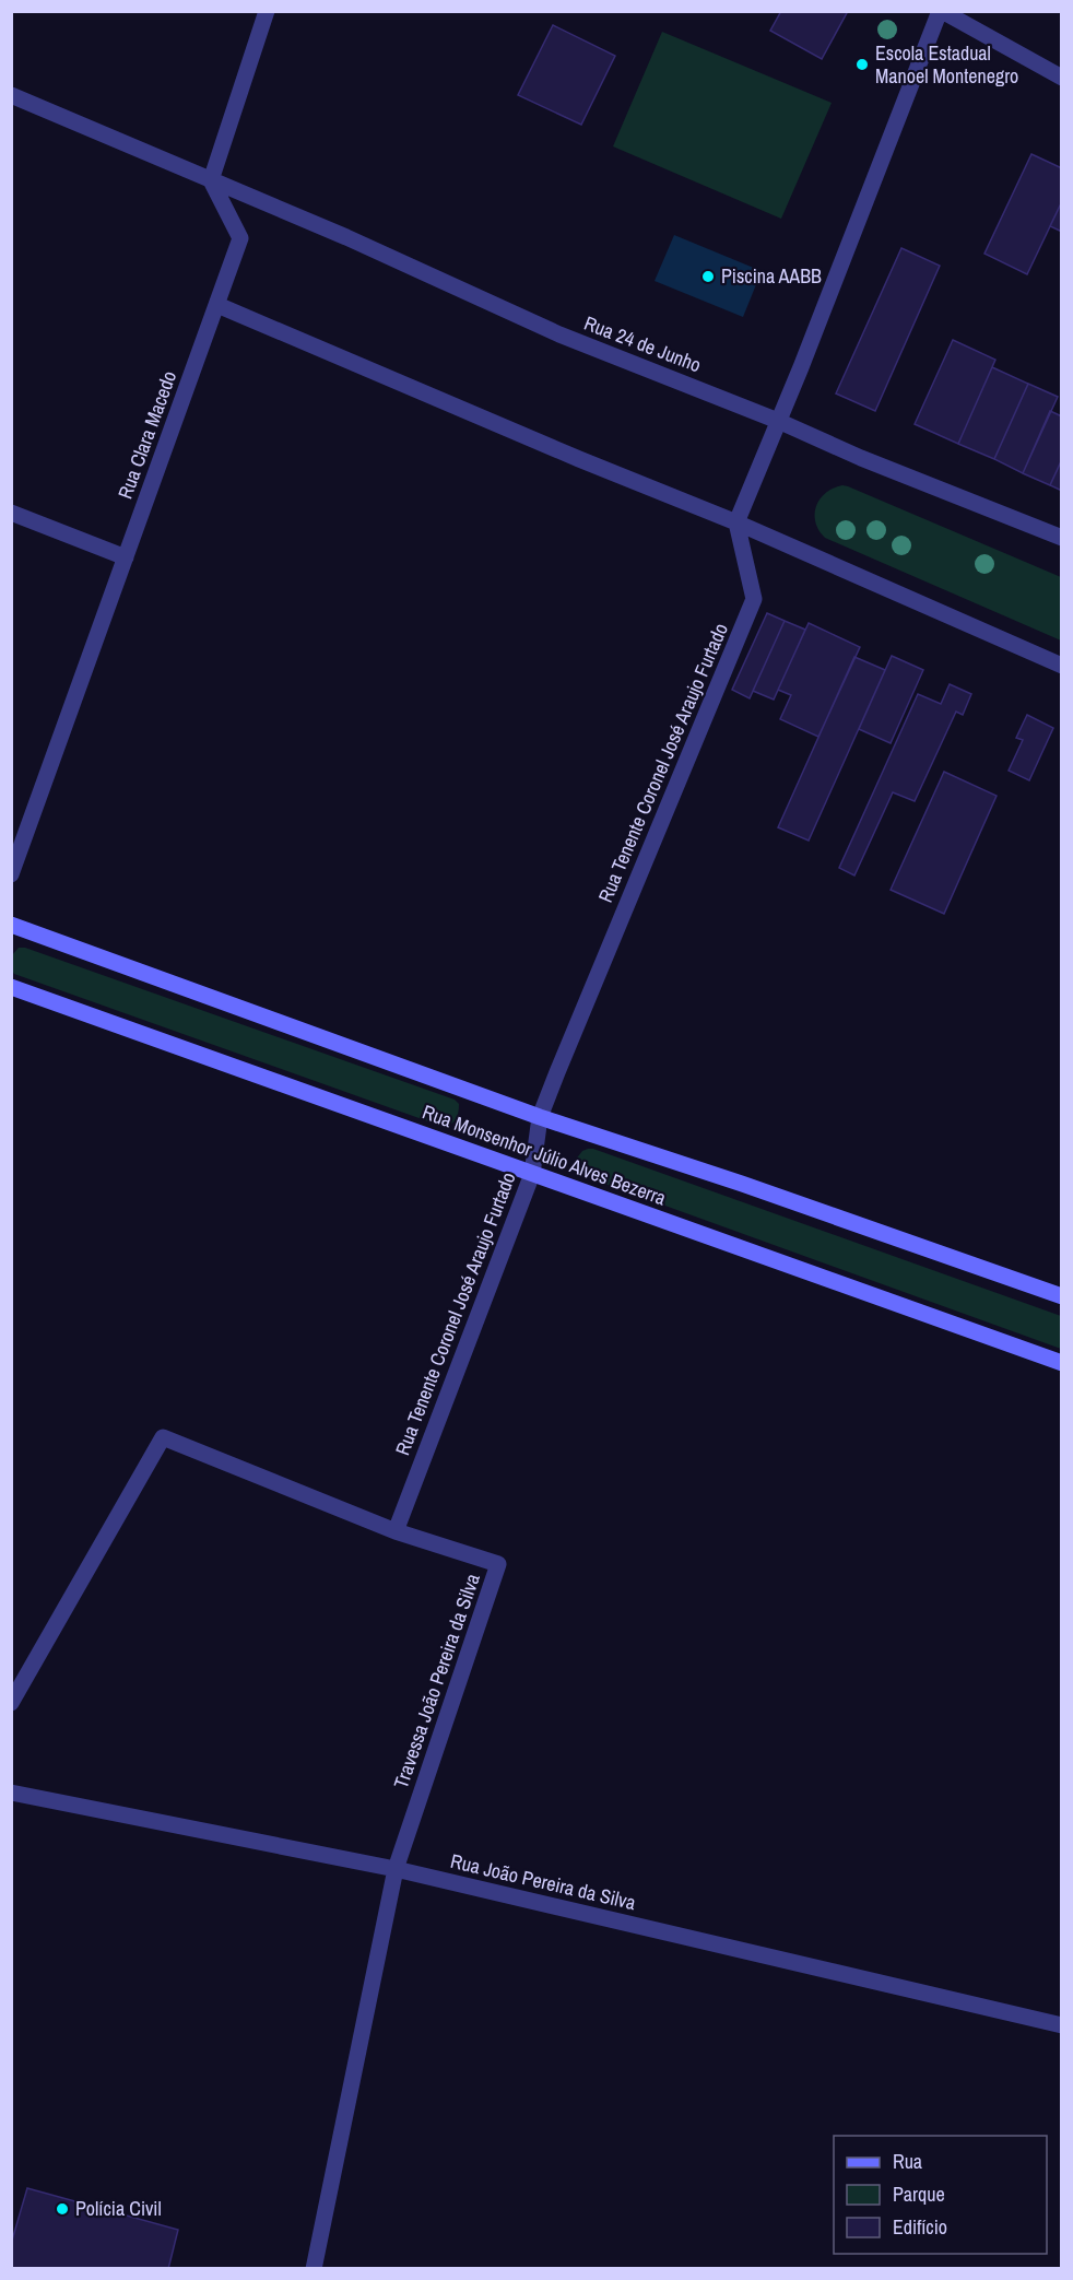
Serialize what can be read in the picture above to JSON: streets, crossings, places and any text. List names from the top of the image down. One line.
{"streets":{"street":["Rua 24 de Junho","Rua Clara Macedo","Rua Tenente Coronel José Araujo Furtado","Rua Monsenhor Júlio Alves Bezerra","Travessa João Pereira da Silva","Rua João Pereira da Silva"]},"crossings":[["Rua 24 de Junho","Rua Clara Macedo"],["Rua Tenente Coronel José Araujo Furtado","Rua Monsenhor Júlio Alves Bezerra"],["Rua Tenente Coronel José Araujo Furtado","Travessa João Pereira da Silva"],["Travessa João Pereira da Silva","Rua João Pereira da Silva"]],"places":["Escola Estadual Manoel Montenegro","Piscina AABB","Polícia Civil"],"legend":["Rua","Parque","Edifício"]}
